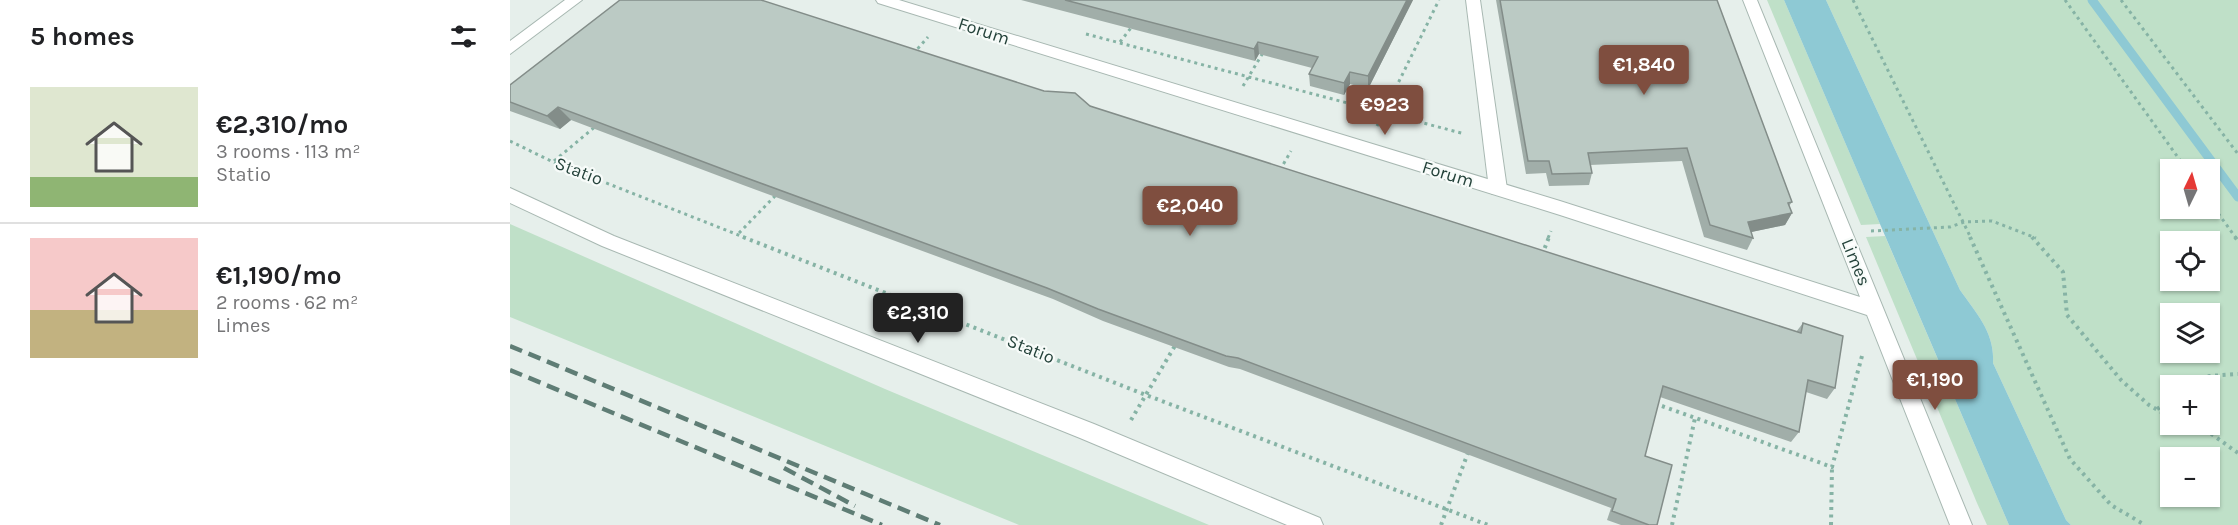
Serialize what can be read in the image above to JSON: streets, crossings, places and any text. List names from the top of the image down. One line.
{"streets":{"street":["Forum","Limes"],"path":["Statio"]},"crossings":[["Forum","Limes"]],"north":"top","page":{"heading":"5 homes","price":["€1,840","€923","€2,040","€2,310","€1,190"],"list":[{"name":"€2,310/mo","note":"3 rooms · 113 m² · Statio"},{"name":"€1,190/mo","note":"2 rooms · 62 m² · Limes"}],"map_buttons":["+","−"]}}
